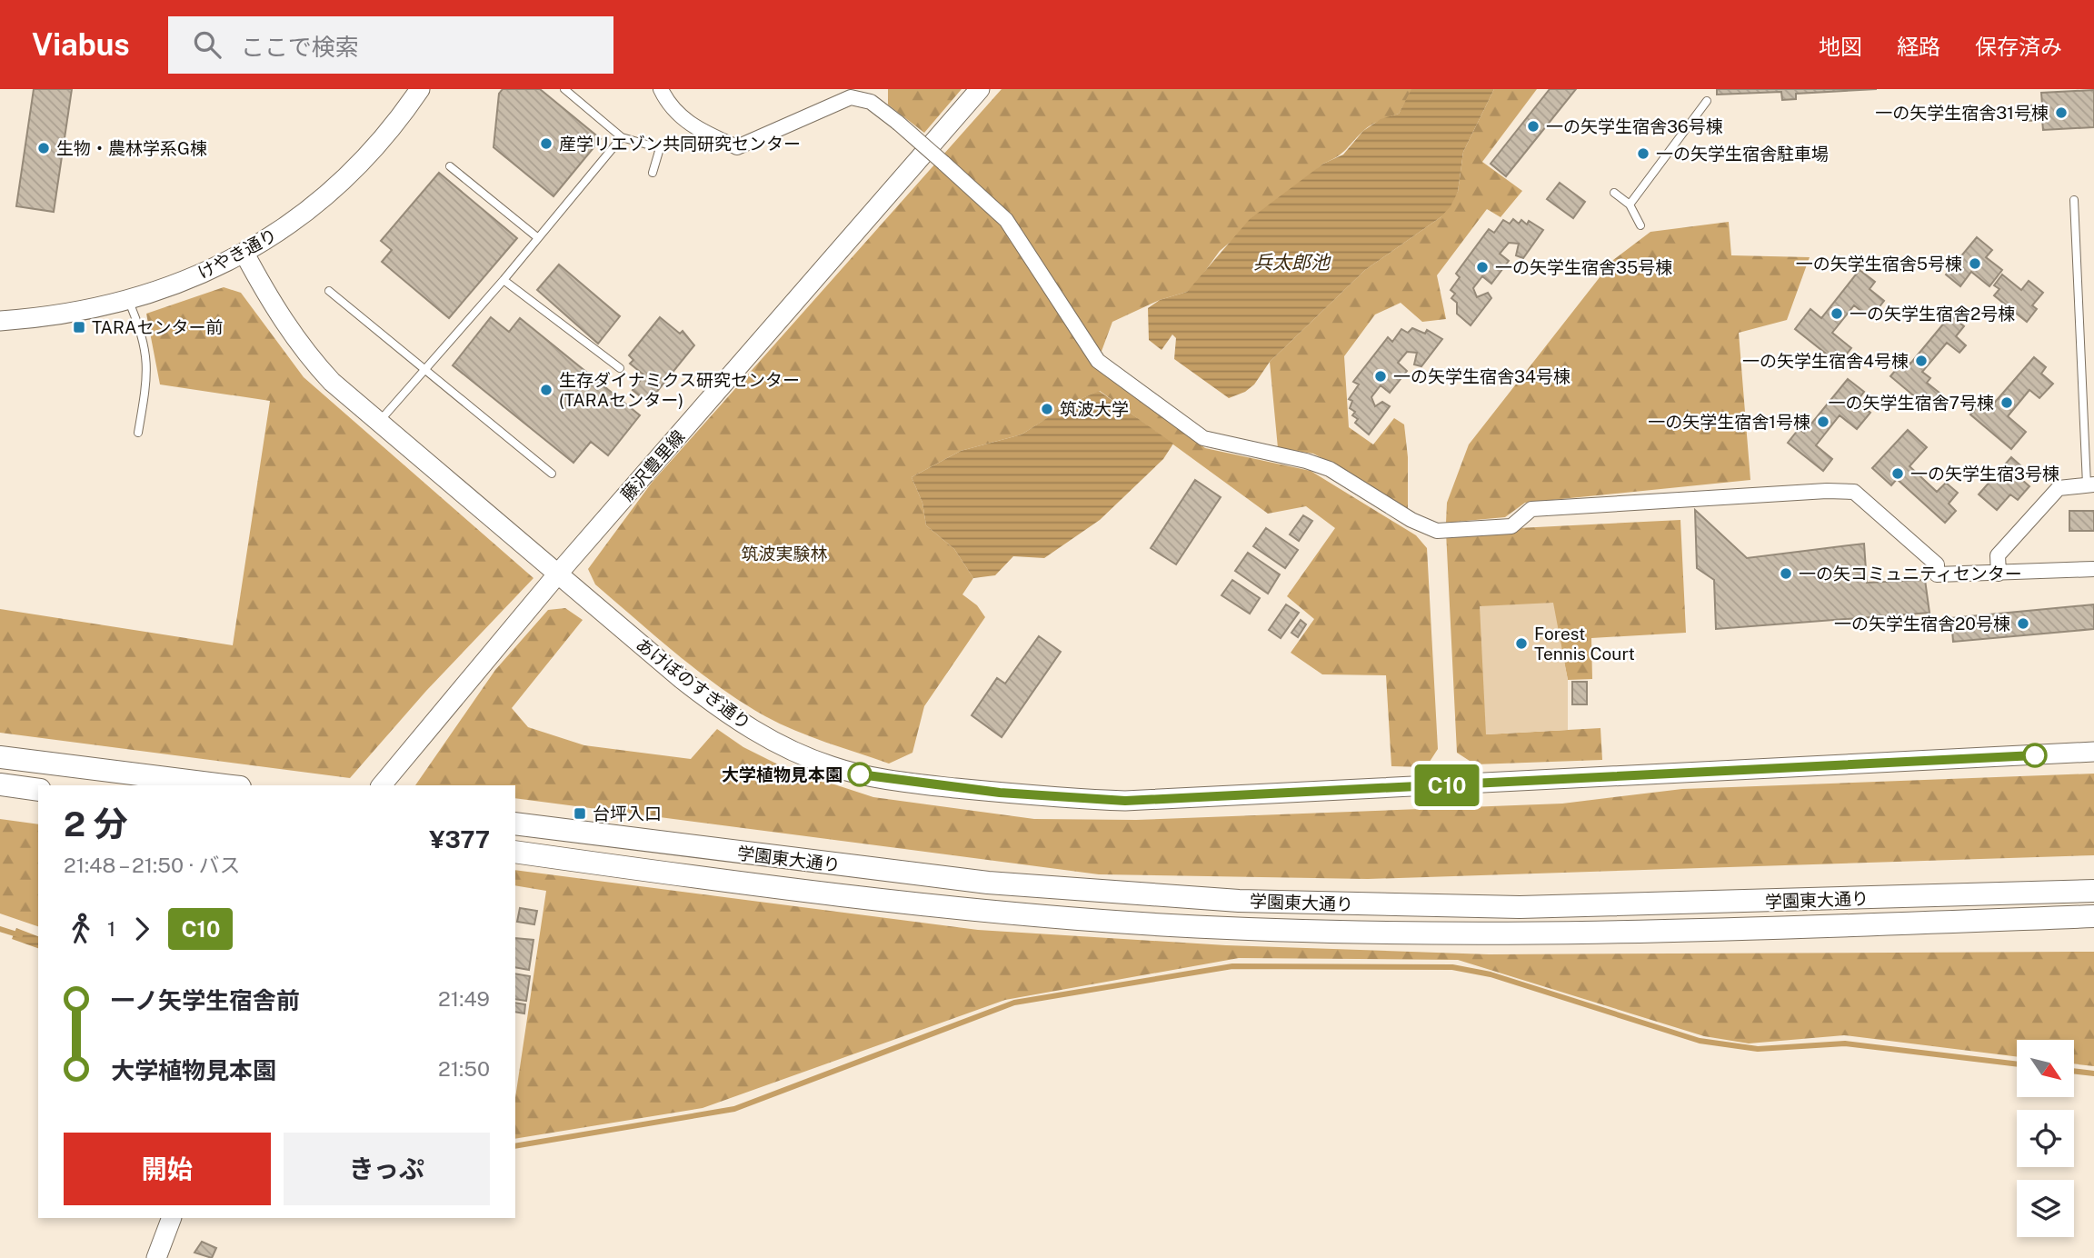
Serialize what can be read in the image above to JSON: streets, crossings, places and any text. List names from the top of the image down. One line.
{"streets":{"main road":["学園東大通り"],"street":["けやき通り","藤沢豊里線","あけぼのすぎ通り"]},"crossings":[["けやき通り","あけぼのすぎ通り"],["藤沢豊里線","あけぼのすぎ通り"]],"water":["兵太郎池"],"parks":["筑波実験林"],"places":{"other":["一の矢学生宿舎31号棟","一の矢学生宿舎36号棟","産学リエゾン共同研究センター","生物・農林学系G棟","一の矢学生宿舎駐車場","一の矢学生宿舎5号棟","一の矢学生宿舎35号棟","一の矢学生宿舎2号棟","一の矢学生宿舎4号棟","一の矢学生宿舎34号棟","生存ダイナミクス研究センター (TARAセンター)","一の矢学生宿舎7号棟","筑波大学","一の矢学生宿舎1号棟","一の矢学生宿3号棟","一の矢コミュニティセンター","一の矢学生宿舎20号棟","Forest Tennis Court","大学植物見本園"],"transit":["TARAセンター前","台坪入口"]},"lines":["bus line C10"],"north":"bottom right","page":{"header":"Viabus","search":"ここで検索","nav":["地図","経路","保存済み"],"on_map":"C10","heading":["2 分","21:48 – 21:50 · バス","¥377"],"legs":["1","C10"],"list":[{"name":"一ノ矢学生宿舎前","value":"21:49"},{"name":"大学植物見本園","value":"21:50"}],"buttons":["開始","きっぷ"]}}
